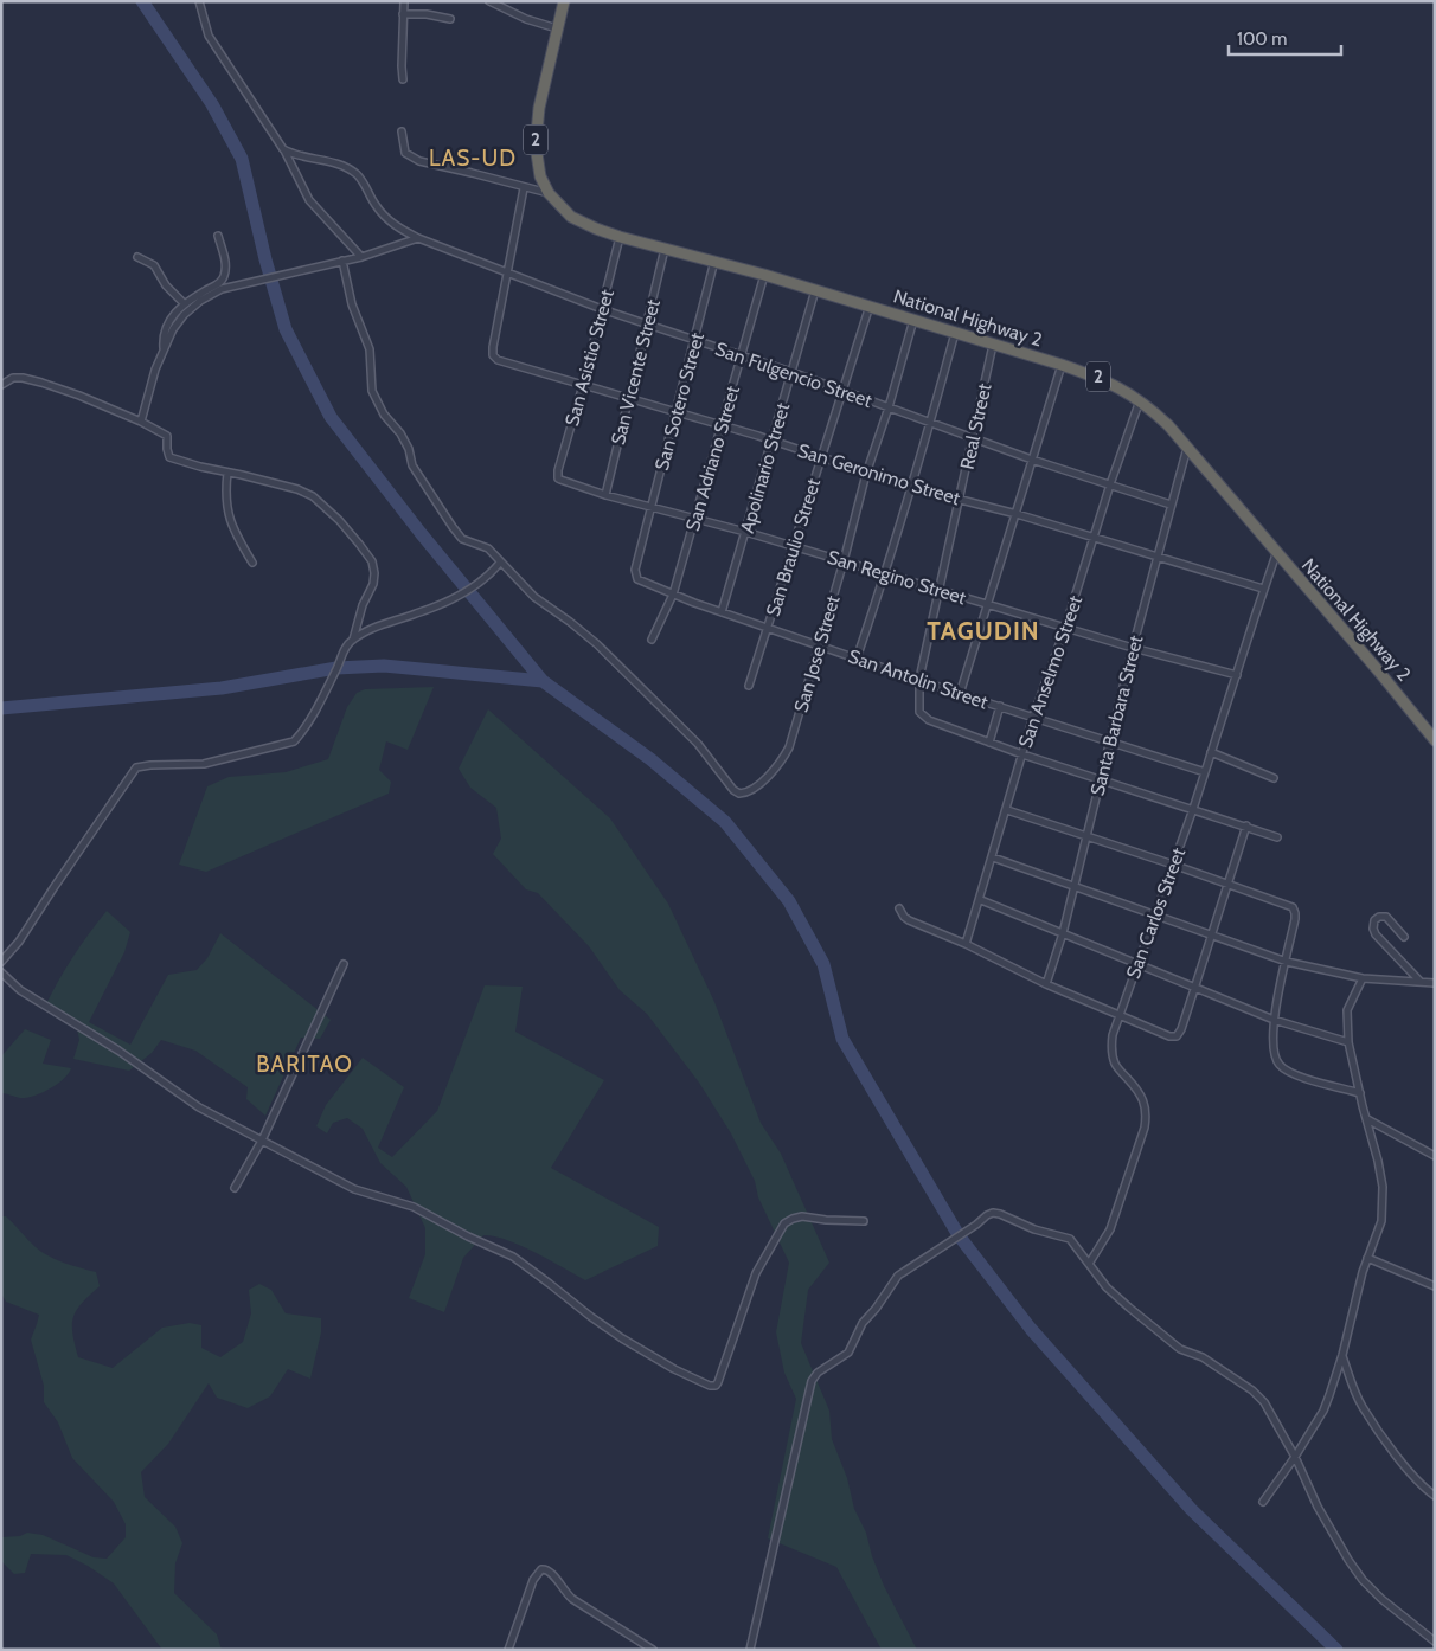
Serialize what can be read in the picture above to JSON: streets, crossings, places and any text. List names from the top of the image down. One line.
{"streets":{"highway":["2","National Highway 2"],"street":["San Asistio Street","San Vicente Street","San Fulgencio Street","San Sotero Street","Real Street","San Adriano Street","Apolinario Street","San Geronimo Street","San Braulio Street","San Regino Street","San Jose Street","San Anselmo Street","San Antolin Street","Santa Barbara Street","San Carlos Street"]},"crossings":[["National Highway 2","San Asistio Street"],["National Highway 2","San Vicente Street"],["National Highway 2","San Sotero Street"],["National Highway 2","Real Street"],["National Highway 2","San Adriano Street"],["National Highway 2","Apolinario Street"],["National Highway 2","San Braulio Street"],["National Highway 2","San Jose Street"],["National Highway 2","San Anselmo Street"],["National Highway 2","Santa Barbara Street"],["National Highway 2","San Carlos Street"],["San Asistio Street","San Fulgencio Street"],["San Asistio Street","San Geronimo Street"],["San Asistio Street","San Regino Street"],["San Vicente Street","San Fulgencio Street"],["San Vicente Street","San Geronimo Street"],["San Vicente Street","San Regino Street"],["San Fulgencio Street","San Sotero Street"],["San Fulgencio Street","Real Street"],["San Fulgencio Street","San Adriano Street"],["San Fulgencio Street","Apolinario Street"],["San Fulgencio Street","San Geronimo Street"],["San Fulgencio Street","San Braulio Street"],["San Fulgencio Street","San Jose Street"],["San Fulgencio Street","San Anselmo Street"],["San Fulgencio Street","Santa Barbara Street"],["San Sotero Street","San Geronimo Street"],["San Sotero Street","San Regino Street"],["San Sotero Street","San Antolin Street"],["Real Street","San Geronimo Street"],["Real Street","San Regino Street"],["Real Street","San Antolin Street"],["San Adriano Street","San Geronimo Street"],["San Adriano Street","San Regino Street"],["San Adriano Street","San Antolin Street"],["Apolinario Street","San Geronimo Street"],["Apolinario Street","San Regino Street"],["Apolinario Street","San Antolin Street"],["San Geronimo Street","San Braulio Street"],["San Geronimo Street","San Jose Street"],["San Geronimo Street","San Anselmo Street"],["San Geronimo Street","Santa Barbara Street"],["San Geronimo Street","San Carlos Street"],["San Braulio Street","San Regino Street"],["San Braulio Street","San Antolin Street"],["San Regino Street","San Jose Street"],["San Regino Street","San Anselmo Street"],["San Regino Street","Santa Barbara Street"],["San Regino Street","San Carlos Street"],["San Jose Street","San Antolin Street"],["San Anselmo Street","San Antolin Street"],["San Antolin Street","Santa Barbara Street"],["San Antolin Street","San Carlos Street"]],"districts":["LAS-UD","TAGUDIN","BARITAO"],"scale_bar":"100 m"}
